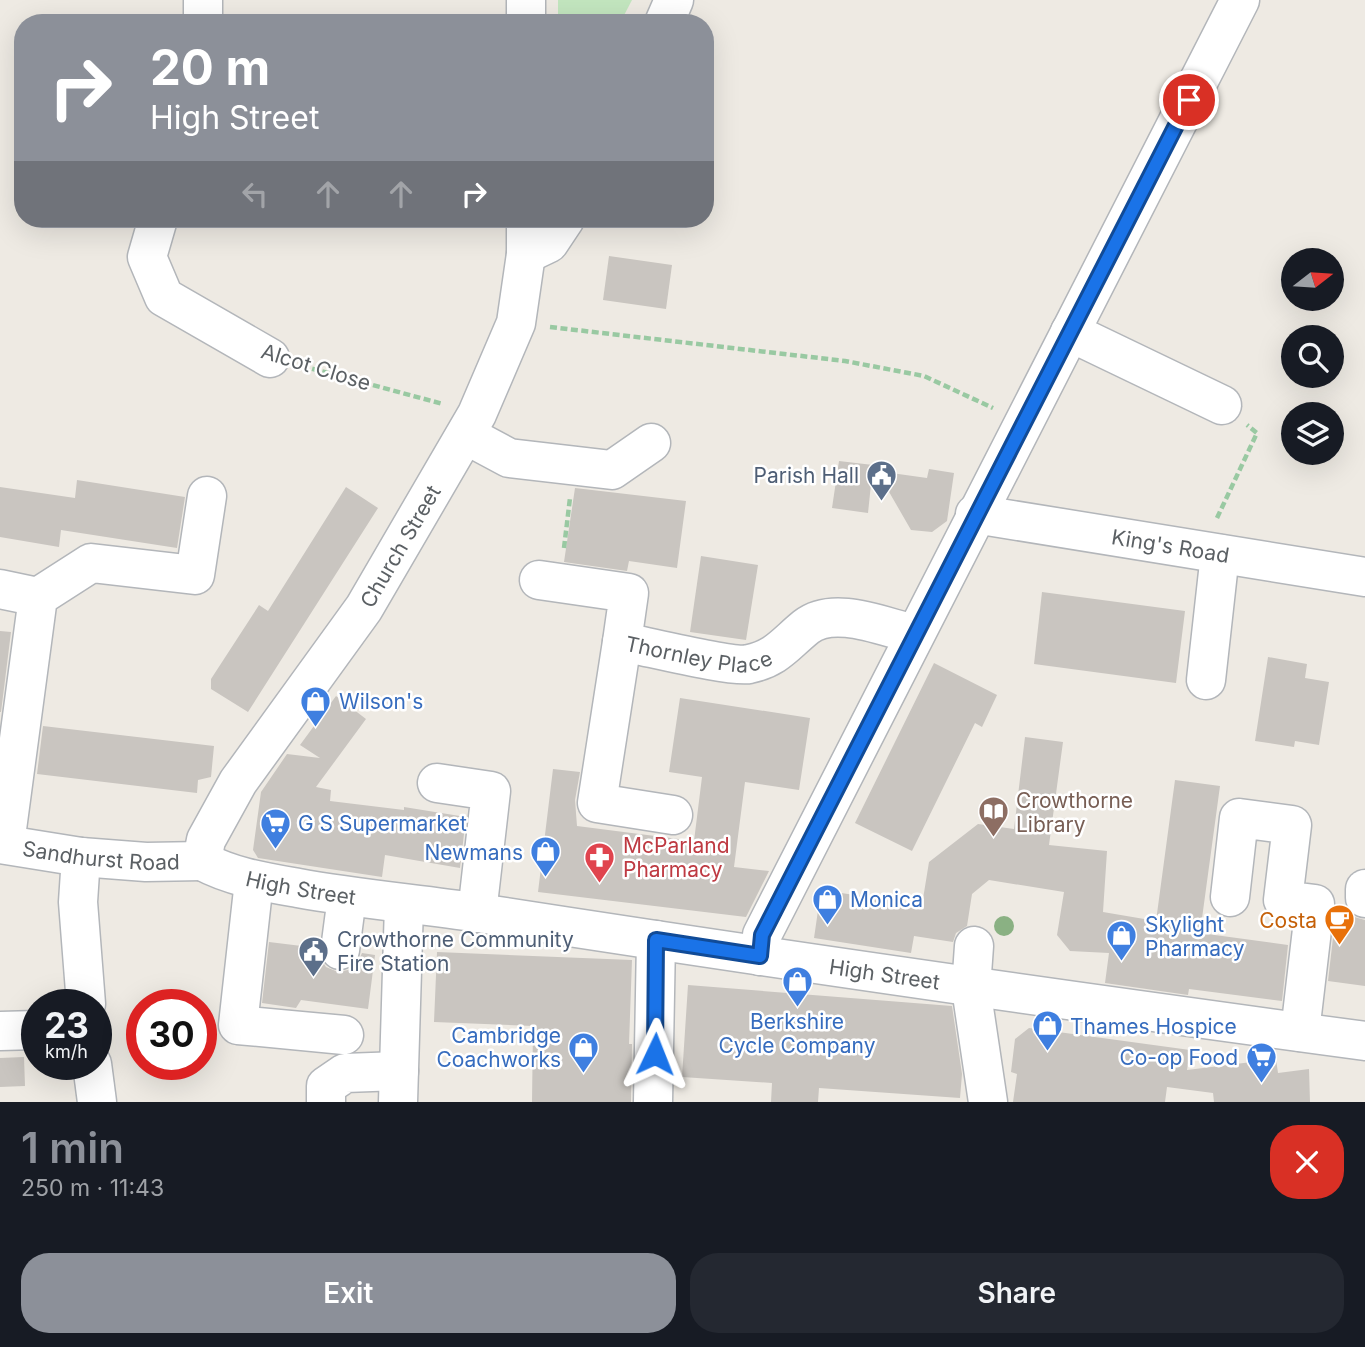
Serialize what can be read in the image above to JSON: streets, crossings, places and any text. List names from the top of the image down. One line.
{"streets":{"street":["Alcot Close","Church Street","King's Road","Thornley Place","Sandhurst Road","High Street"]},"crossings":[["Alcot Close","Church Street"],["Church Street","Sandhurst Road"],["Church Street","High Street"],["Sandhurst Road","High Street"]],"places":{"public building":["Parish Hall","Crowthorne Community Fire Station"],"shop":["Wilson's","Newmans","Monica","Skylight Pharmacy","Berkshire Cycle Company","Thames Hospice","Cambridge Coachworks"],"library":["Crowthorne Library"],"supermarket":["G S Supermarket","Co-op Food"],"pharmacy":["McParland Pharmacy"],"cafe":["Costa"]},"north":"right","page":{"turn":["20 m","High Street"],"speed":"23 km/h","limit":"30","heading":["1 min","250 m · 11:43"],"buttons":["Exit","Share"]}}
